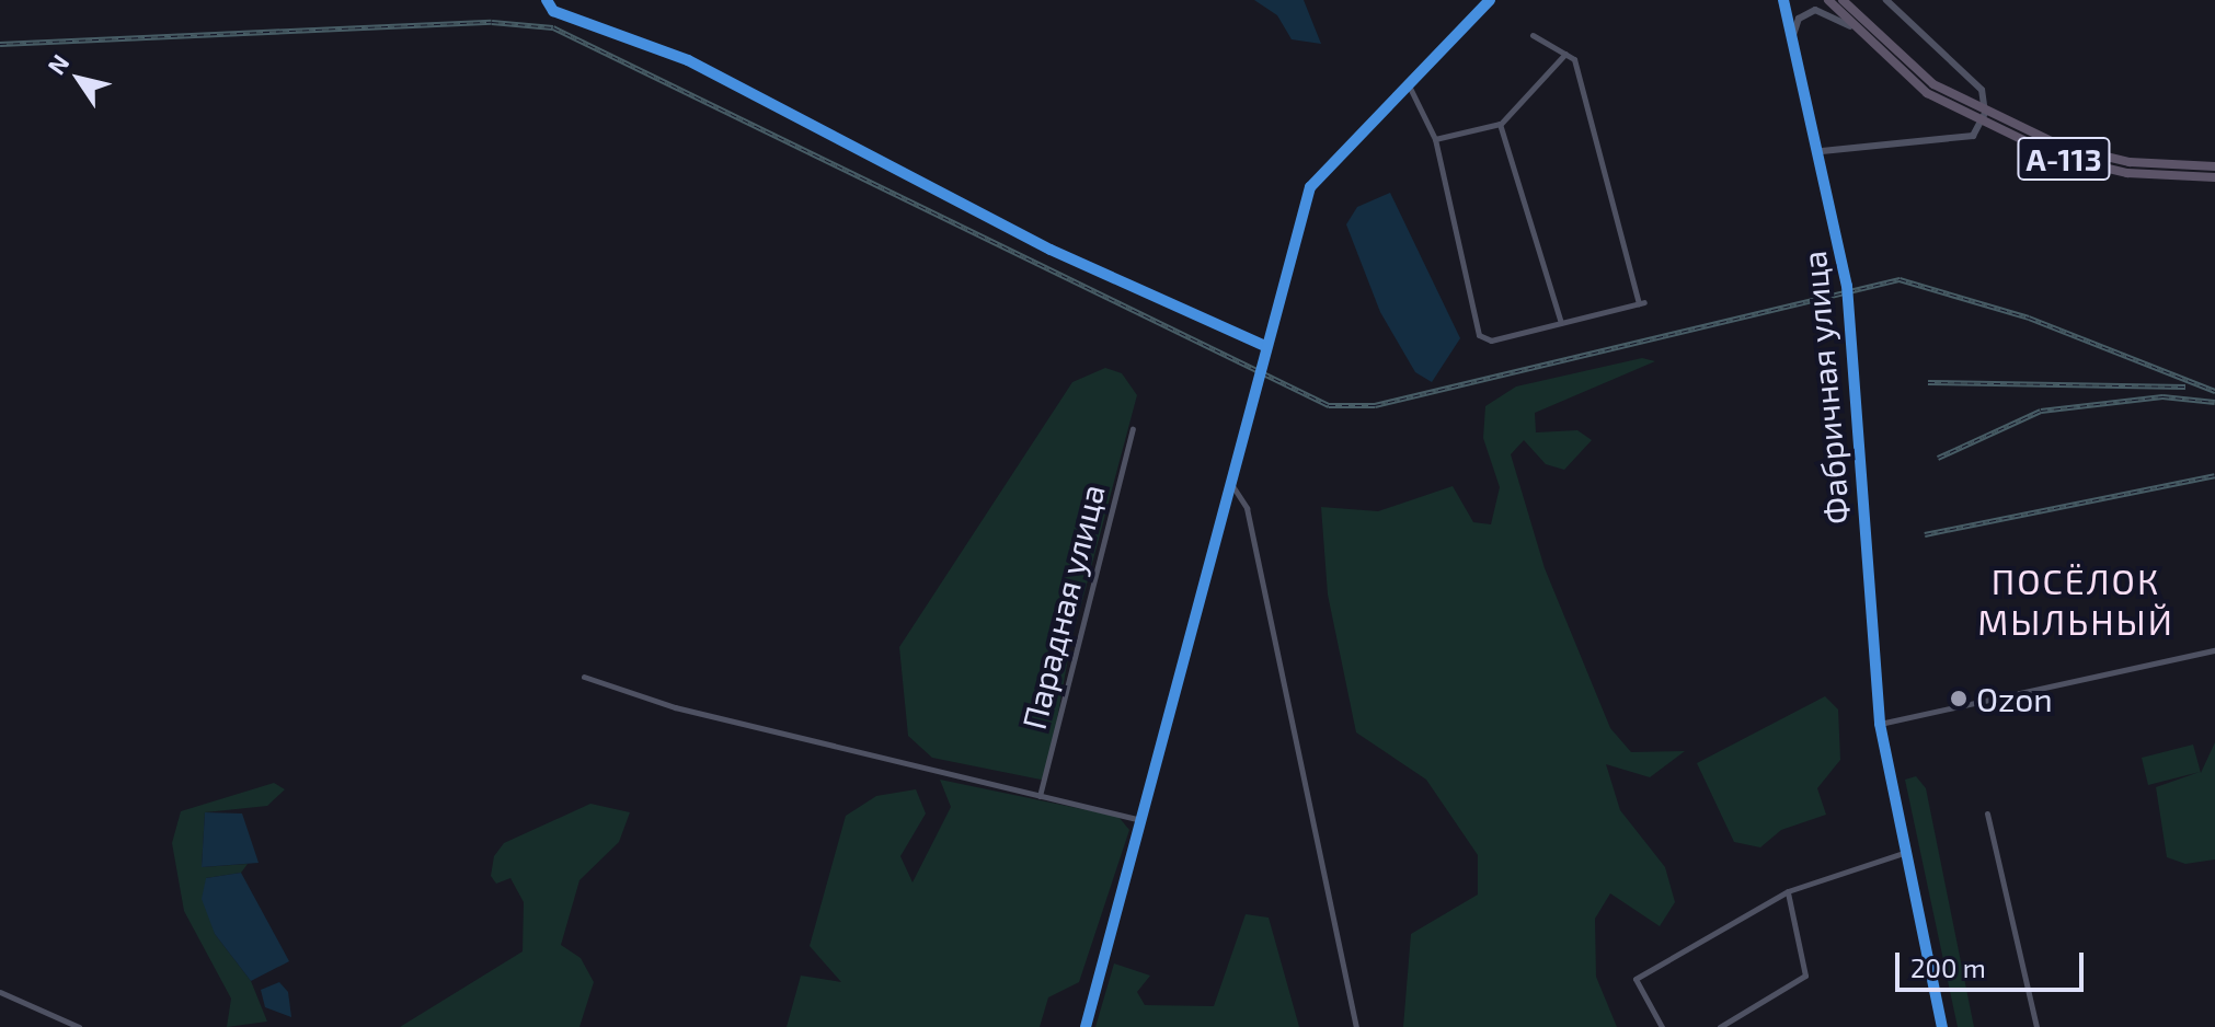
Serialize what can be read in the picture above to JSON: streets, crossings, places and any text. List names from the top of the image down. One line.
{"streets":{"highway":["А-113"],"street":["Фабричная улица","Парадная улица"]},"districts":["ПОСЁЛОК МЫЛЬНЫЙ"],"places":["Ozon"],"scale_bar":"200 m","north":"top left"}
